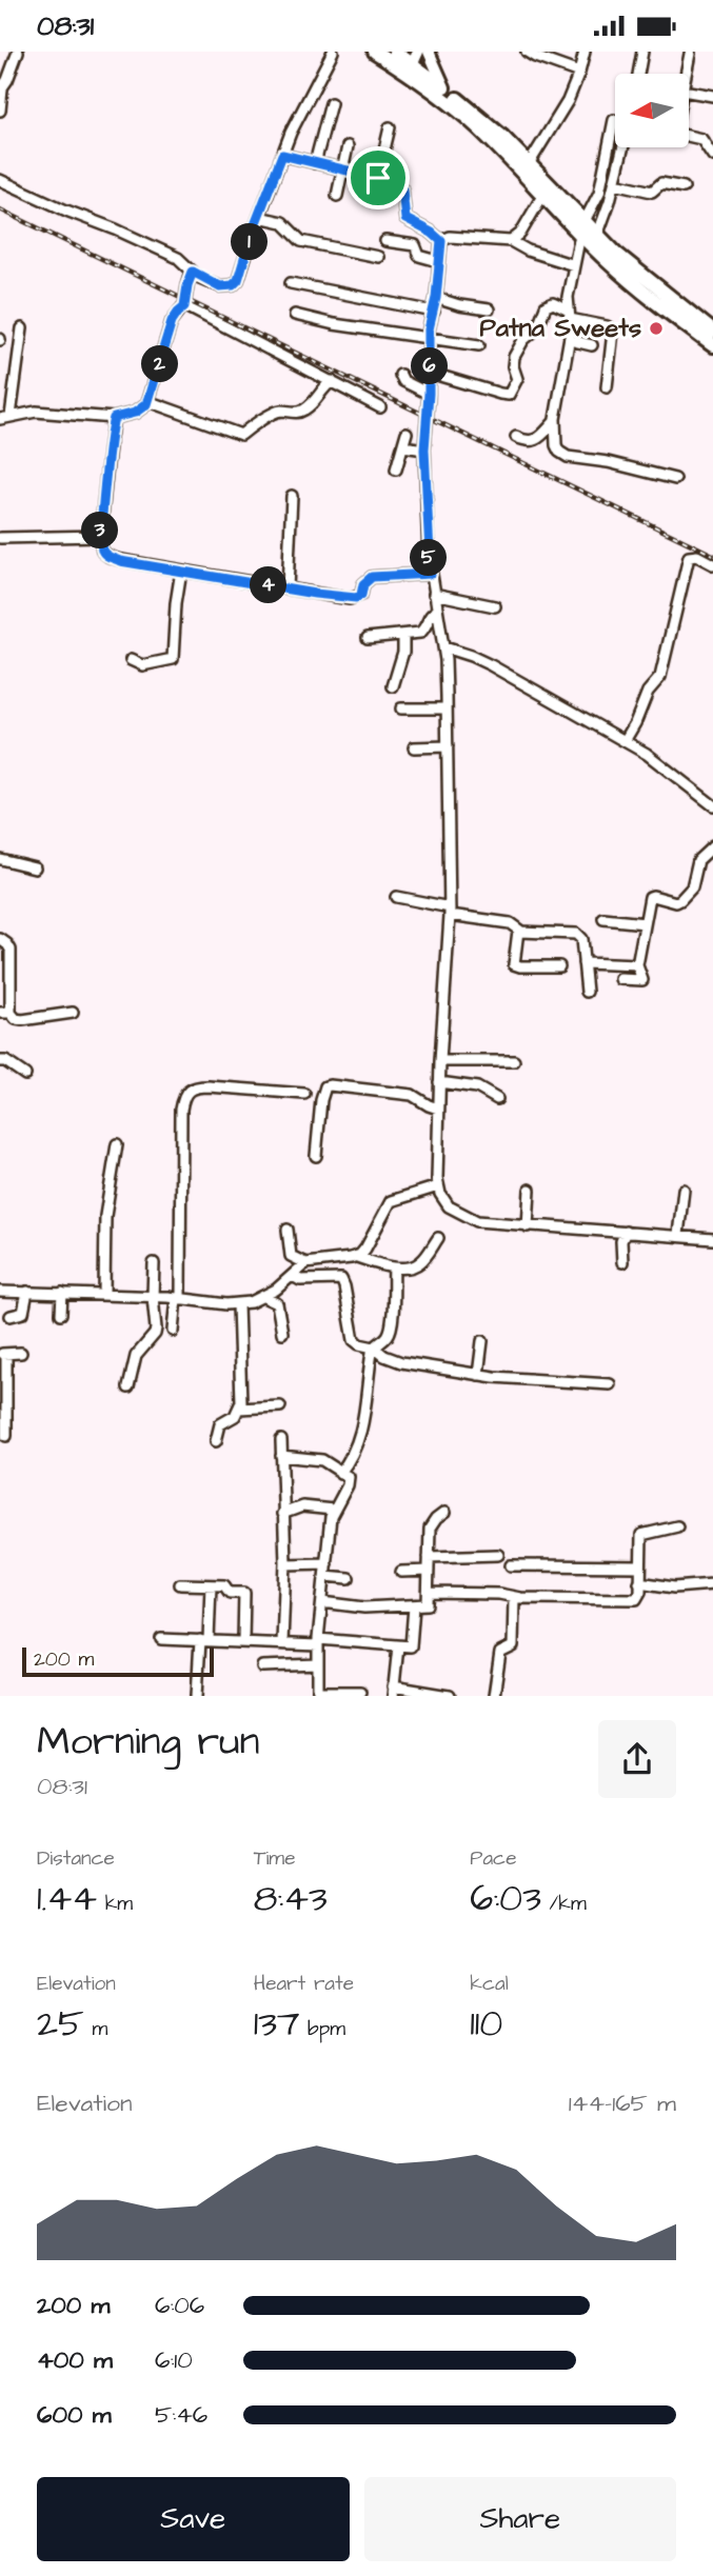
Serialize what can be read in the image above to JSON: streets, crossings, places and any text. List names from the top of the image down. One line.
{"places":["Patna Sweets"],"scale_bar":"200 m","north":"left","page":{"status":"08:31","pins":["1","2","6","3","5","4"],"scale":"200 m","heading":["Morning run","08:31"],"stats":[["Distance","1.44 km"],["Time","8:43"],["Pace","6:03 /km"],["Elevation","25 m"],["Heart rate","137 bpm"],["kcal","110"]],"chart":["Elevation","144–165 m"],"list":[{"name":"200 m","note":"6:06"},{"name":"400 m","note":"6:10"},{"name":"600 m","note":"5:46"}],"buttons":["Save","Share"]}}
